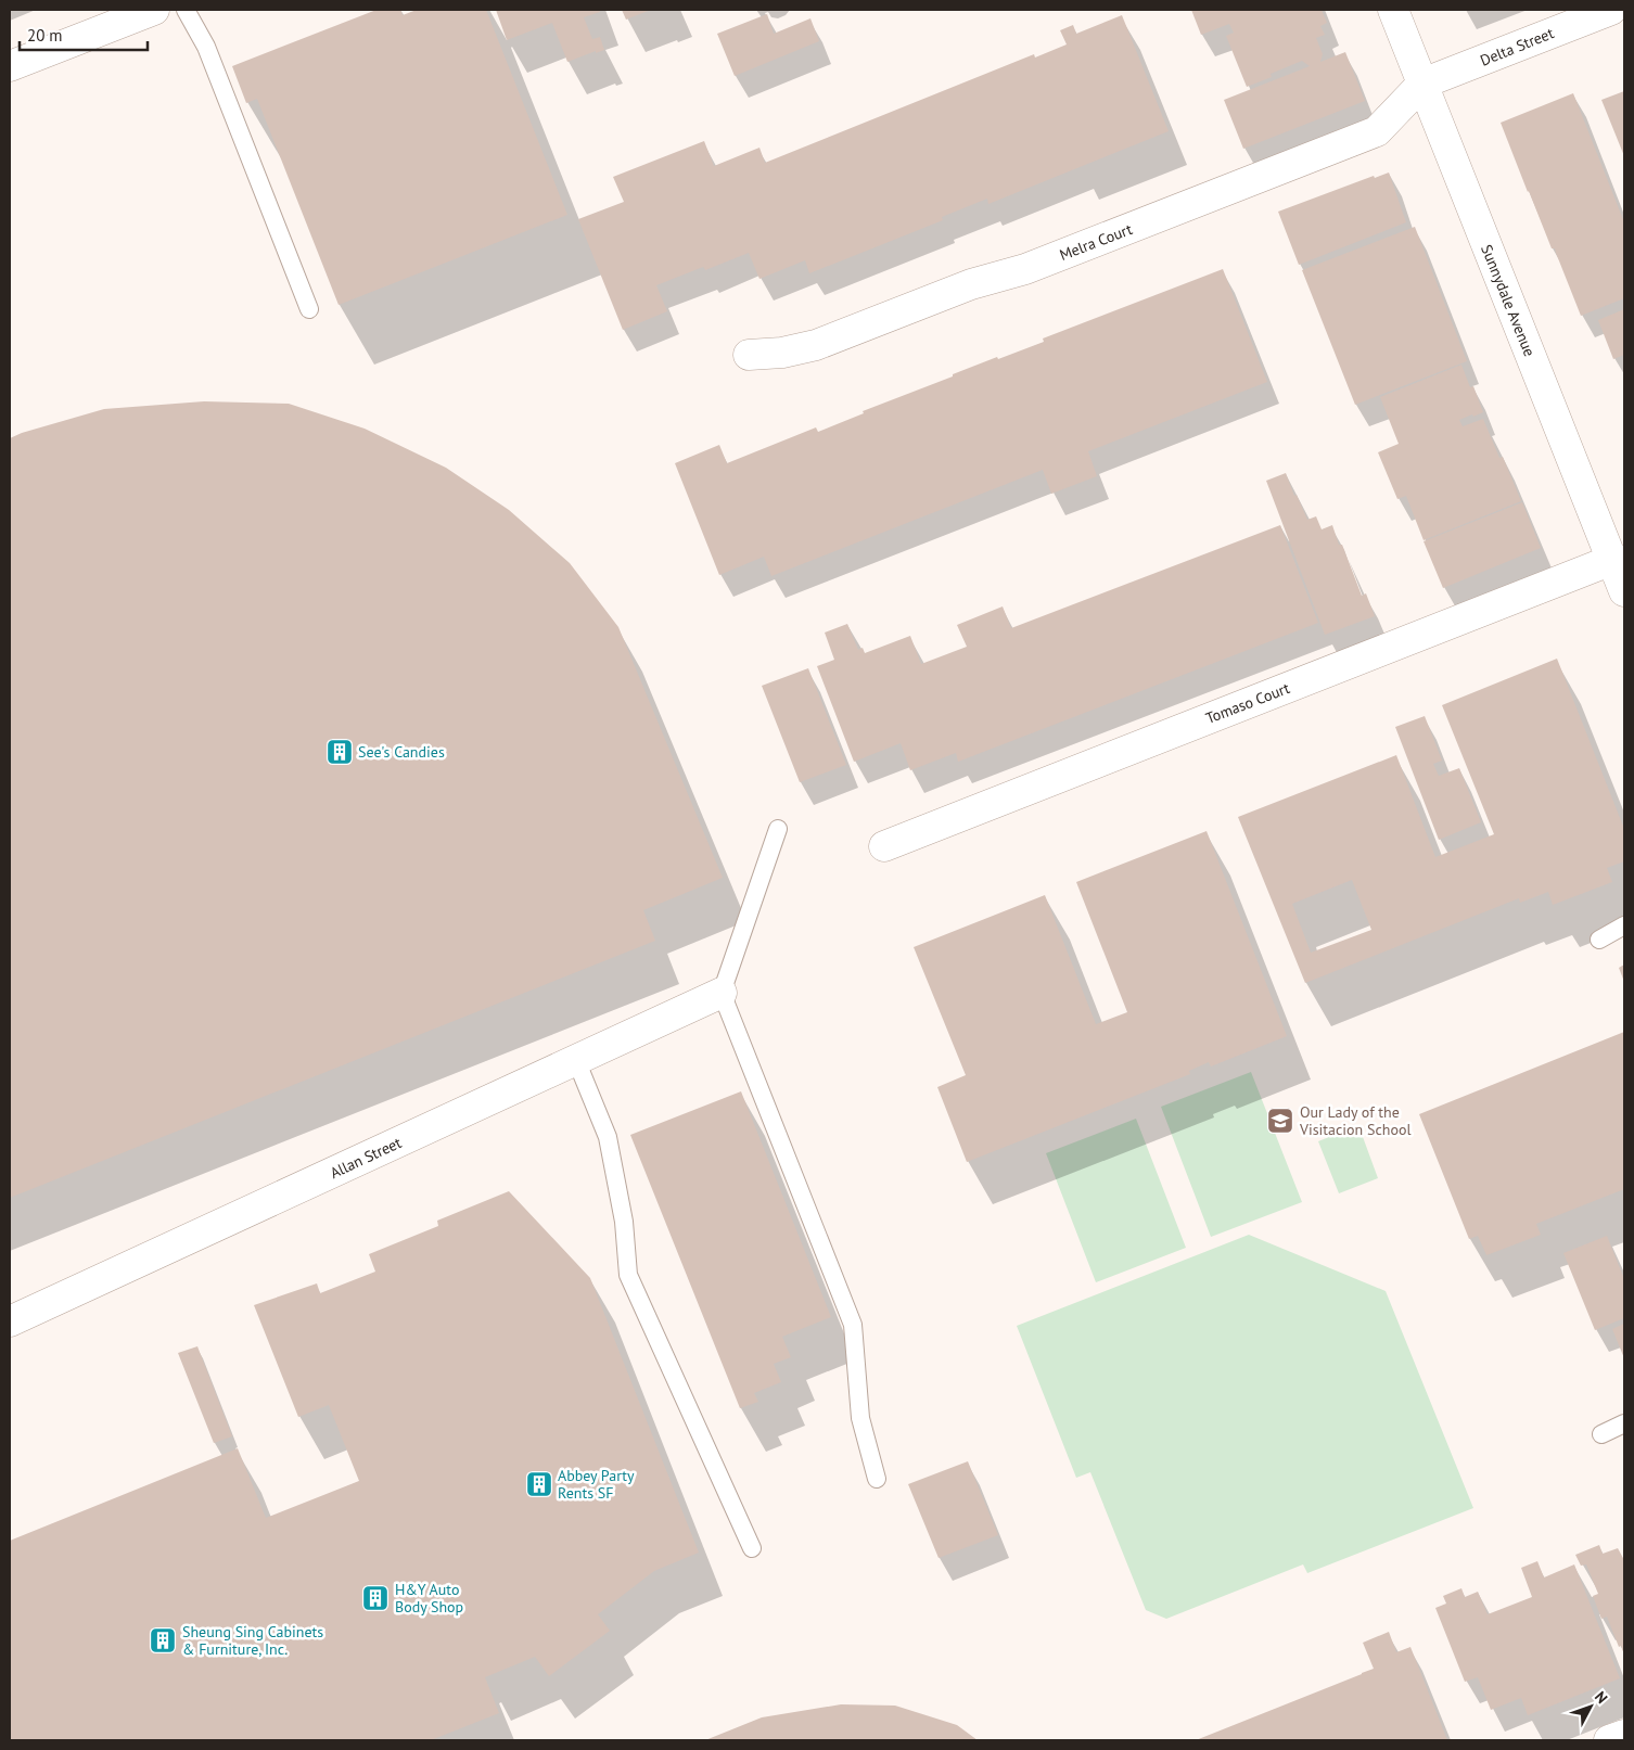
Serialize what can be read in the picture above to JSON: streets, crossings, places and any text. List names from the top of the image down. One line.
{"streets":{"street":["Delta Street","Melra Court","Sunnydale Avenue","Tomaso Court","Allan Street"]},"crossings":[["Delta Street","Melra Court"],["Delta Street","Sunnydale Avenue"],["Melra Court","Sunnydale Avenue"],["Sunnydale Avenue","Tomaso Court"]],"places":{"building":["See's Candies","Abbey Party Rents SF","H&Y Auto Body Shop","Sheung Sing Cabinets & Furniture, Inc."],"school or university":["Our Lady of the Visitacion School"]},"scale_bar":"20 m","north":"top right"}
